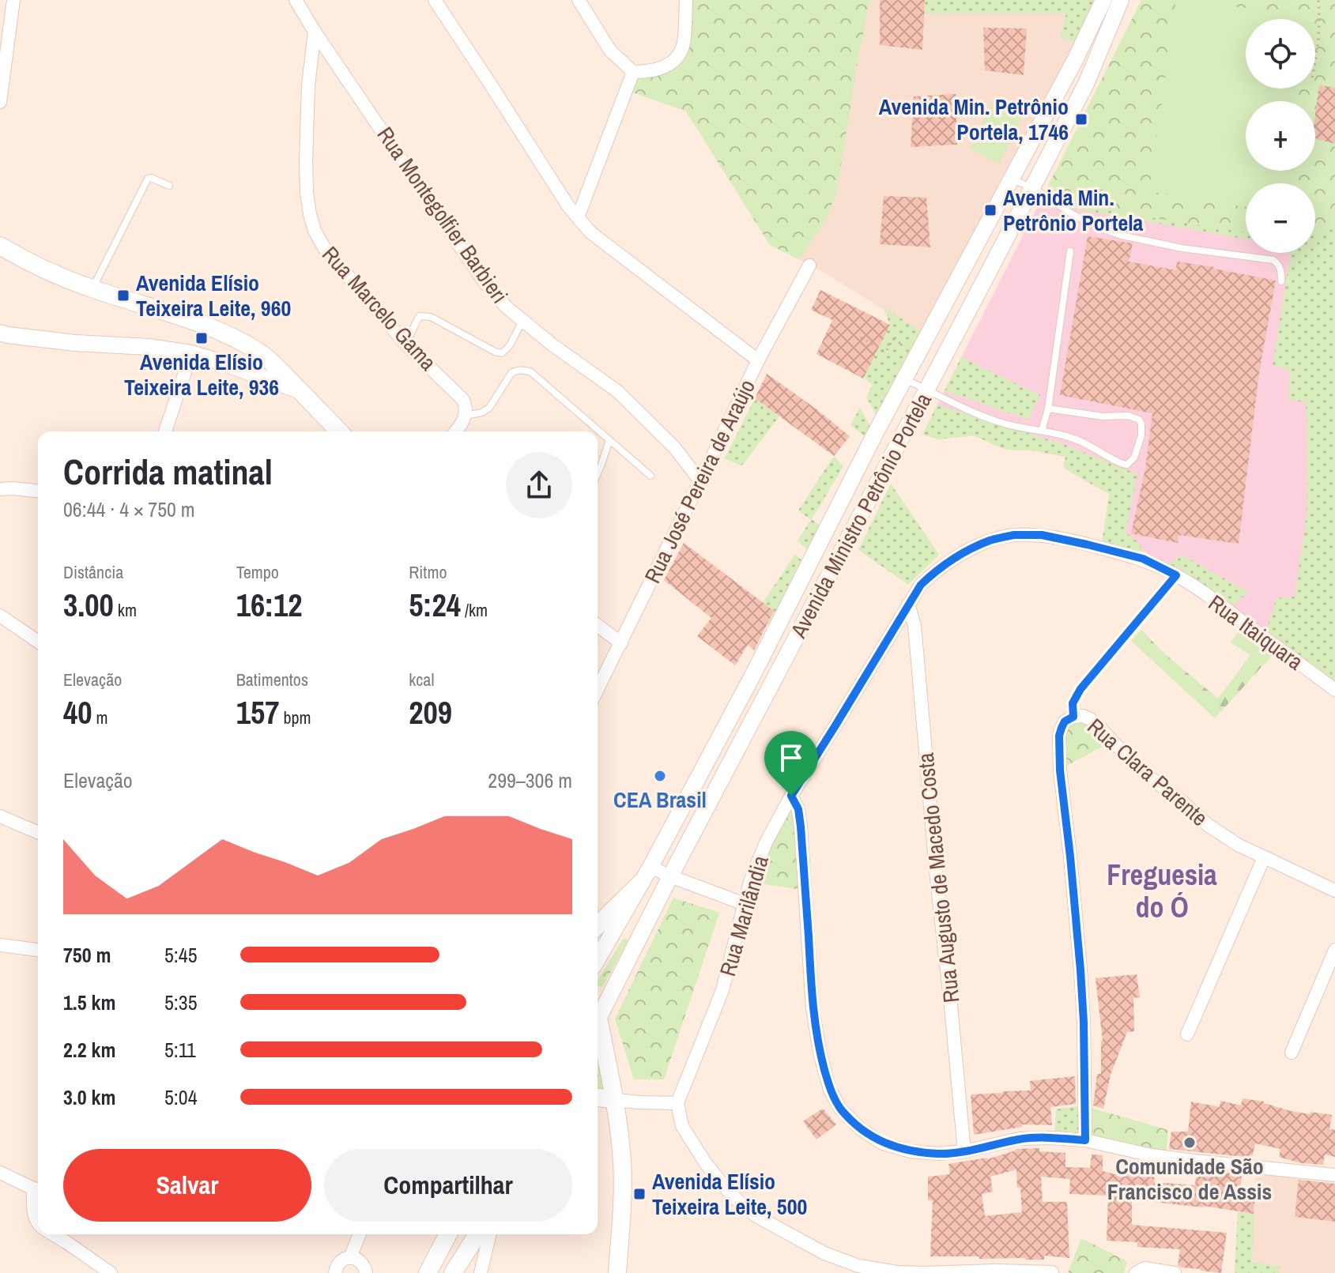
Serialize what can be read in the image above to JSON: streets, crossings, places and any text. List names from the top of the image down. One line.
{"streets":{"street":["Rua Montegolfier Barbieri","Rua Marcelo Gama","Rua José Pereira de Araújo","Avenida Ministro Petrônio Portela","Rua Itaiquara","Rua Clara Parente","Rua Augusto de Macedo Costa","Rua Marilândia"]},"crossings":[["Rua Montegolfier Barbieri","Rua Marcelo Gama"],["Rua Montegolfier Barbieri","Rua José Pereira de Araújo"],["Rua Itaiquara","Rua Marilândia"],["Rua Augusto de Macedo Costa","Rua Marilândia"]],"districts":["Freguesia do Ó"],"places":{"transit":["Avenida Min. Petrônio Portela, 1746","Avenida Min. Petrônio Portela","Avenida Elísio Teixeira Leite, 960","Avenida Elísio Teixeira Leite, 936","Avenida Elísio Teixeira Leite, 500"],"other":["CEA Brasil","Comunidade São Francisco de Assis"]},"page":{"map_buttons":["+","−"],"heading":["Corrida matinal","06:44 · 4 × 750 m"],"stats":[["Distância","3.00 km"],["Tempo","16:12"],["Ritmo","5:24 /km"],["Elevação","40 m"],["Batimentos","157 bpm"],["kcal","209"]],"chart":["Elevação","299–306 m"],"list":[{"name":"750 m","note":"5:45"},{"name":"1.5 km","note":"5:35"},{"name":"2.2 km","note":"5:11"},{"name":"3.0 km","note":"5:04"}],"buttons":["Salvar","Compartilhar"]}}
